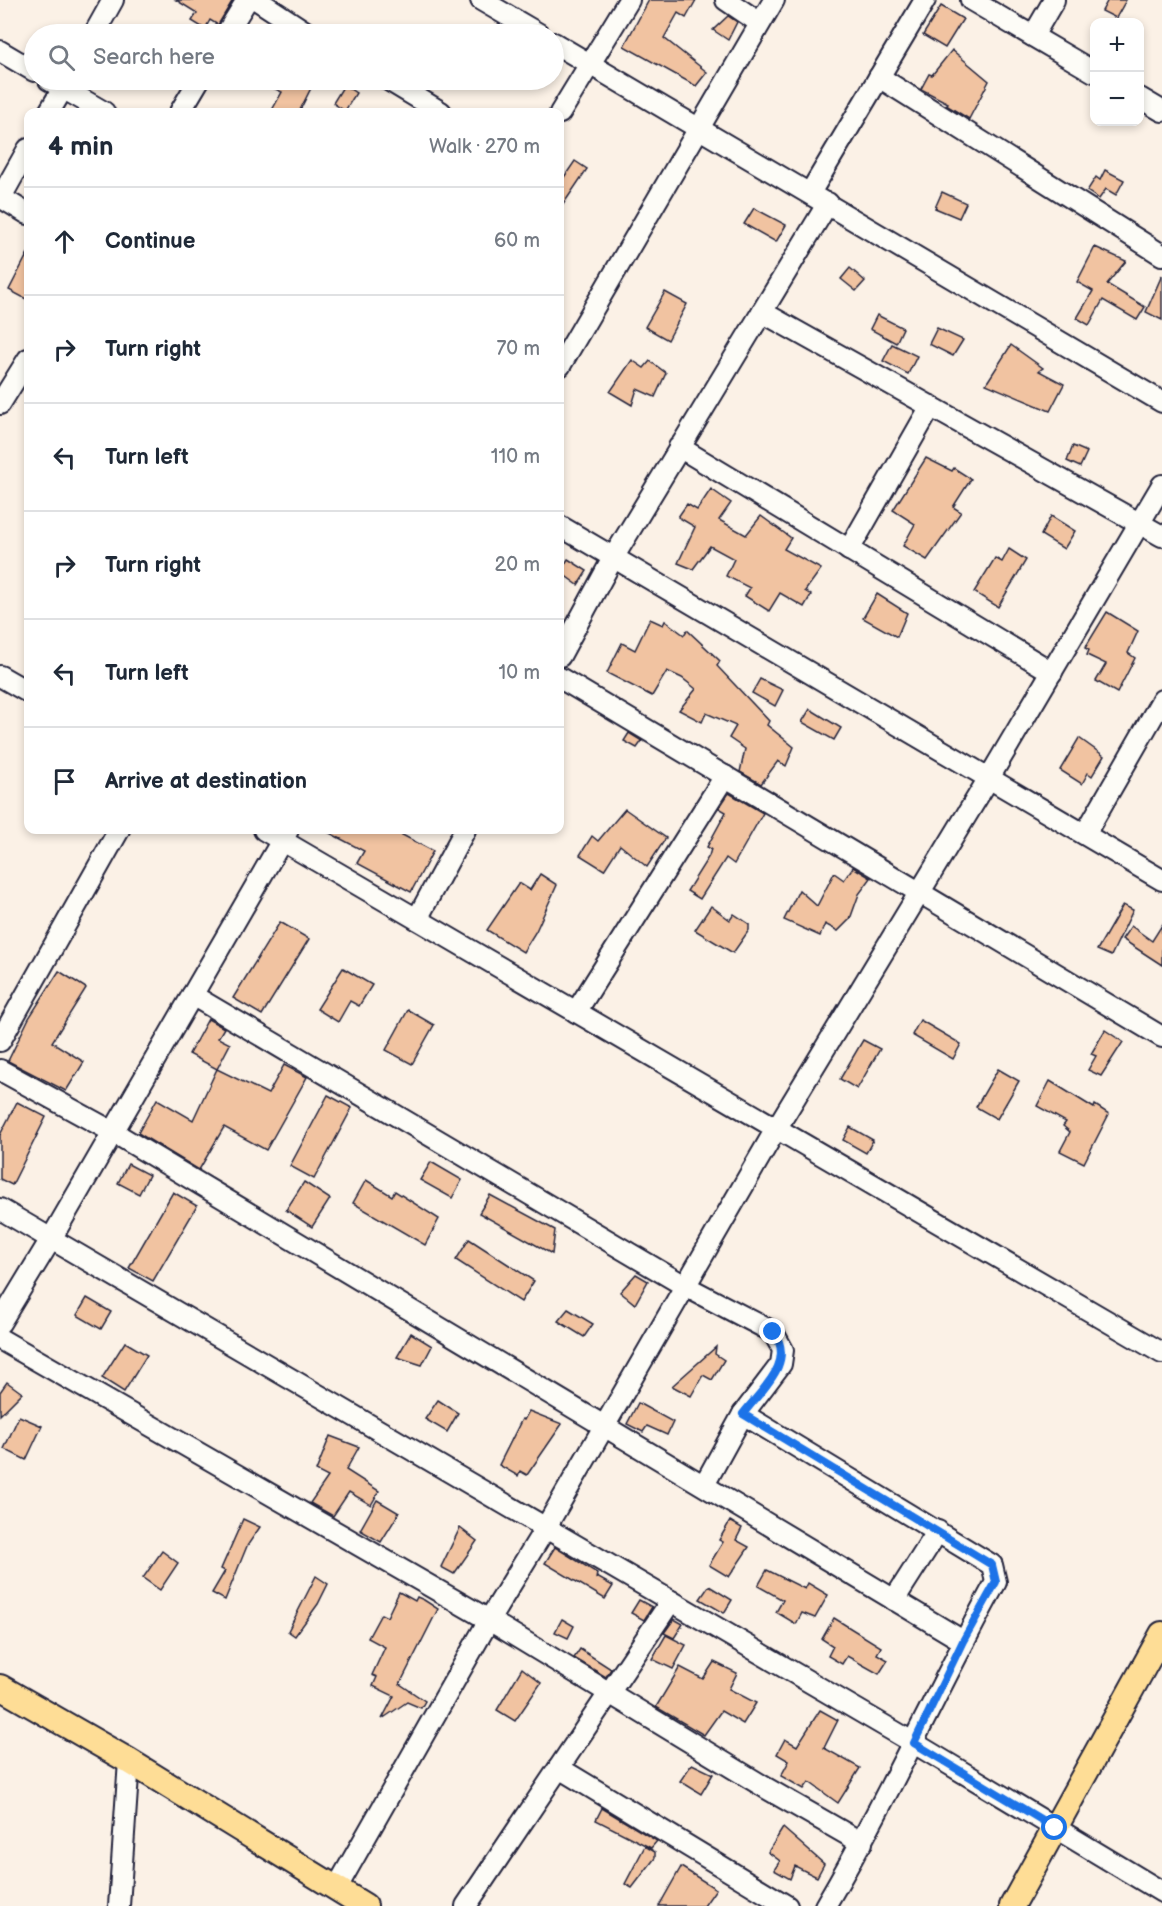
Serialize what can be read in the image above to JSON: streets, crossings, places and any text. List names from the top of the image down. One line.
{"page":{"map_buttons":["+","−"],"search":"Search here","heading":["4 min","Walk · 270 m"],"list":[["Continue","60 m"],["Turn right","70 m"],["Turn left","110 m"],["Turn right","20 m"],["Turn left","10 m"],"Arrive at destination"]}}
